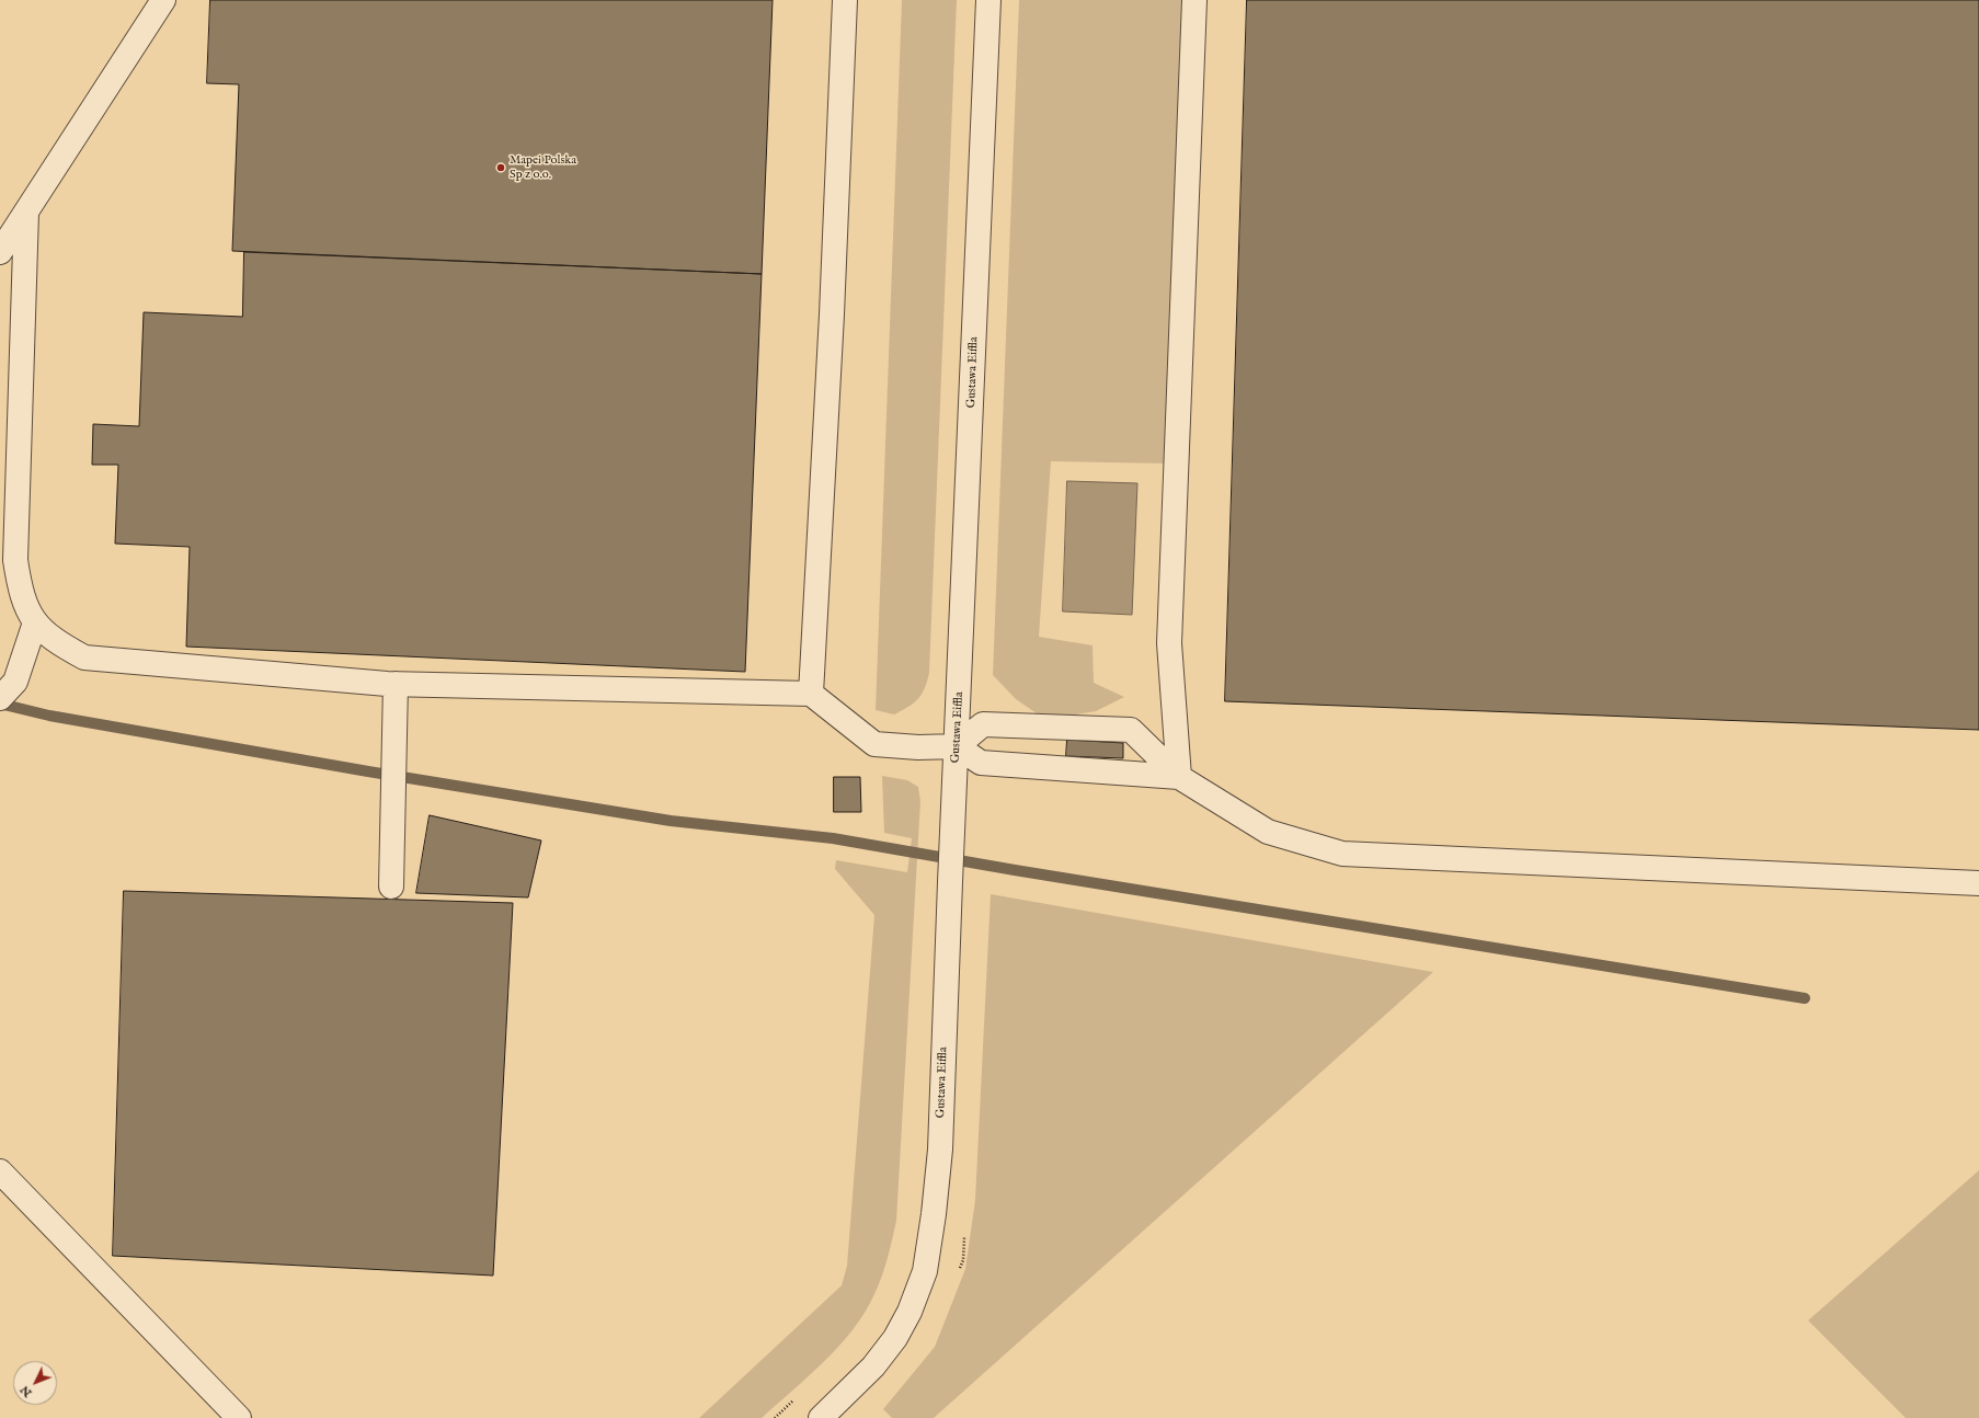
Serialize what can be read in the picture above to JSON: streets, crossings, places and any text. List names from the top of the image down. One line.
{"streets":{"street":["Gustawa Eiffla"]},"places":["Mapei Polska Sp z o.o."],"north":"bottom left"}
